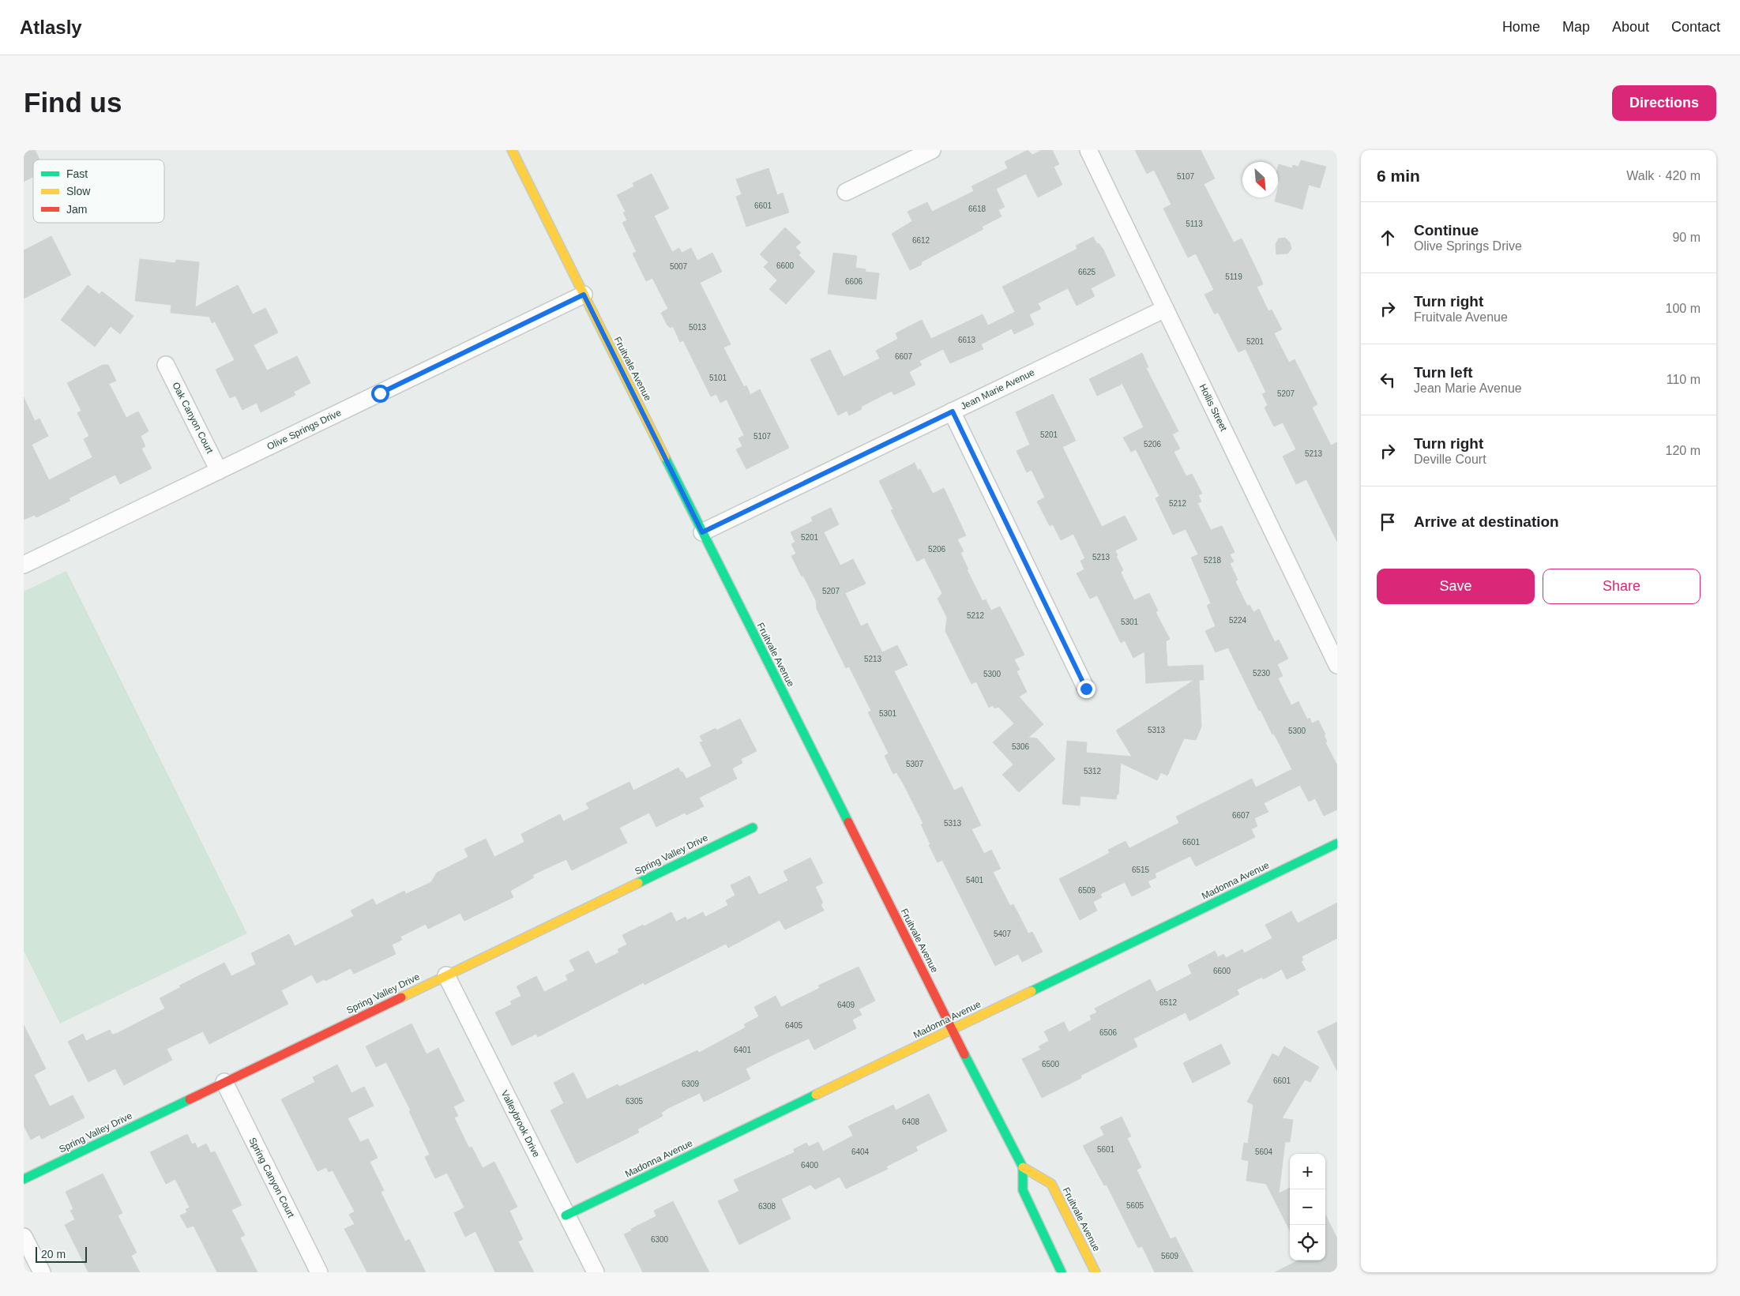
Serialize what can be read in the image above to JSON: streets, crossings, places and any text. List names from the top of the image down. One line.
{"streets":{"street":["Fruitvale Avenue","Jean Marie Avenue","Hollis Street","Oak Canyon Court","Olive Springs Drive","Spring Valley Drive","Madonna Avenue","Valleybrook Drive","Spring Canyon Court"]},"crossings":[["Fruitvale Avenue","Jean Marie Avenue"],["Fruitvale Avenue","Olive Springs Drive"],["Fruitvale Avenue","Madonna Avenue"],["Jean Marie Avenue","Hollis Street"],["Oak Canyon Court","Olive Springs Drive"],["Spring Valley Drive","Valleybrook Drive"],["Spring Valley Drive","Spring Canyon Court"],["Madonna Avenue","Valleybrook Drive"]],"house_numbers":["5107","6601","6618","5113","6612","6600","5007","6625","5119","6606","5013","6613","5201","6607","5101","5207","5201","5107","5206","5213","5212","5201","5206","5213","5218","5207","5212","5224","5301","5213","5230","5300","5301","5313","5300","5306","5307","5312","6607","5313","6601","6515","5401","6509","5407","6600","6512","6409","6405","6506","6401","6500","6601","6309","6305","6408","5601","6404","5604","6400","5605","6308","6300","5609"],"legend":["Fast","Slow","Jam"],"scale_bar":"20 m","north":"bottom right","page":{"header":"Atlasly","nav":["Home","Map","About","Contact"],"buttons":["Directions",["Save","Share"]],"title":"Find us","heading":["6 min","Walk · 420 m"],"list":[["Continue","Olive Springs Drive","90 m"],["Turn right","Fruitvale Avenue","100 m"],["Turn left","Jean Marie Avenue","110 m"],["Turn right","Deville Court","120 m"],"Arrive at destination"],"map_buttons":["+","−"],"scale":"20 m"}}
